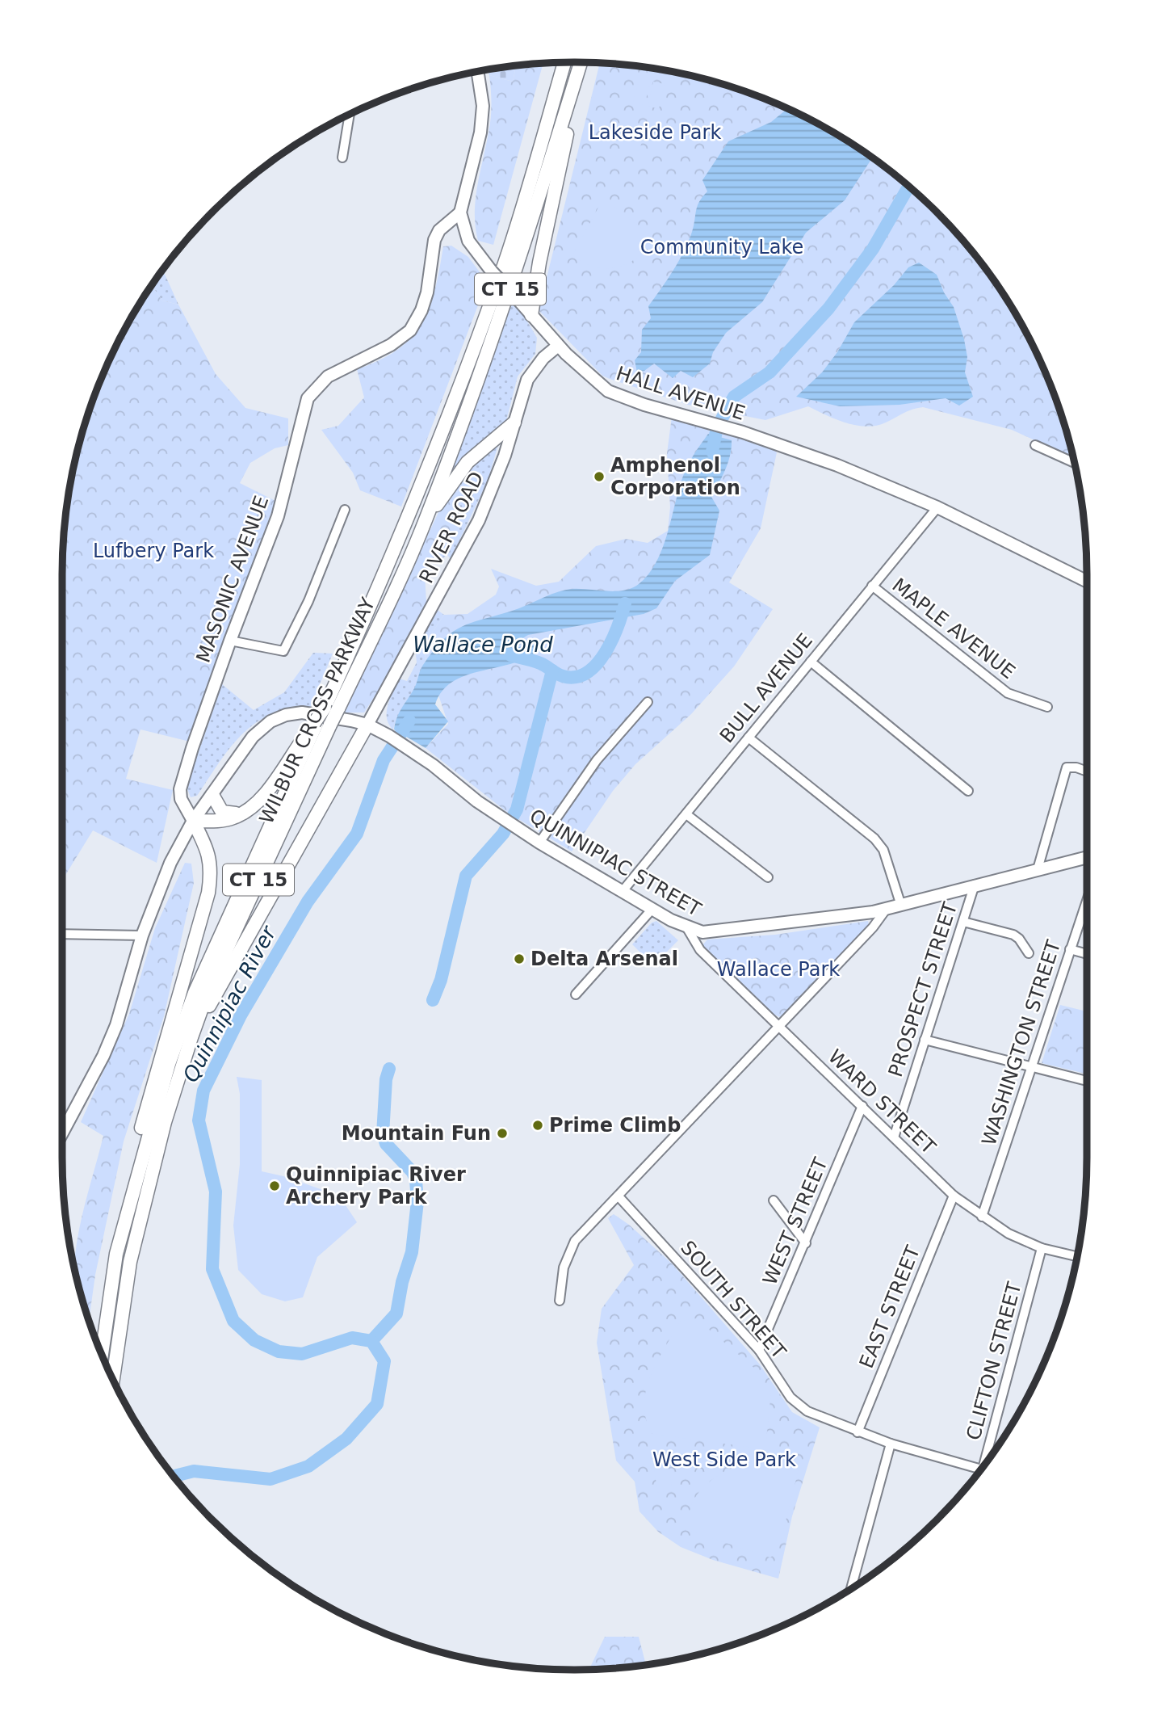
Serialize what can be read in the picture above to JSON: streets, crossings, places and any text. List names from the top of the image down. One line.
{"streets":{"highway":["CT 15","WILBUR CROSS PARKWAY"],"main road":["HALL AVENUE","RIVER ROAD","MASONIC AVENUE","QUINNIPIAC STREET"],"street":["MAPLE AVENUE","BULL AVENUE","PROSPECT STREET","WASHINGTON STREET","WARD STREET","WEST STREET","SOUTH STREET","EAST STREET","CLIFTON STREET"]},"crossings":[["HALL AVENUE","RIVER ROAD"],["HALL AVENUE","MASONIC AVENUE"],["HALL AVENUE","BULL AVENUE"],["RIVER ROAD","QUINNIPIAC STREET"],["MASONIC AVENUE","QUINNIPIAC STREET"],["MAPLE AVENUE","BULL AVENUE"],["BULL AVENUE","QUINNIPIAC STREET"],["QUINNIPIAC STREET","PROSPECT STREET"],["QUINNIPIAC STREET","WARD STREET"],["PROSPECT STREET","WARD STREET"],["WASHINGTON STREET","WARD STREET"],["WARD STREET","WEST STREET"],["WARD STREET","EAST STREET"],["WARD STREET","CLIFTON STREET"],["WEST STREET","SOUTH STREET"],["SOUTH STREET","EAST STREET"]],"water":["Wallace Pond","Quinnipiac River"],"parks":["Lakeside Park","Community Lake","Lufbery Park","Wallace Park","West Side Park"],"places":["Amphenol Corporation","Delta Arsenal","Prime Climb","Mountain Fun","Quinnipiac River Archery Park"]}
